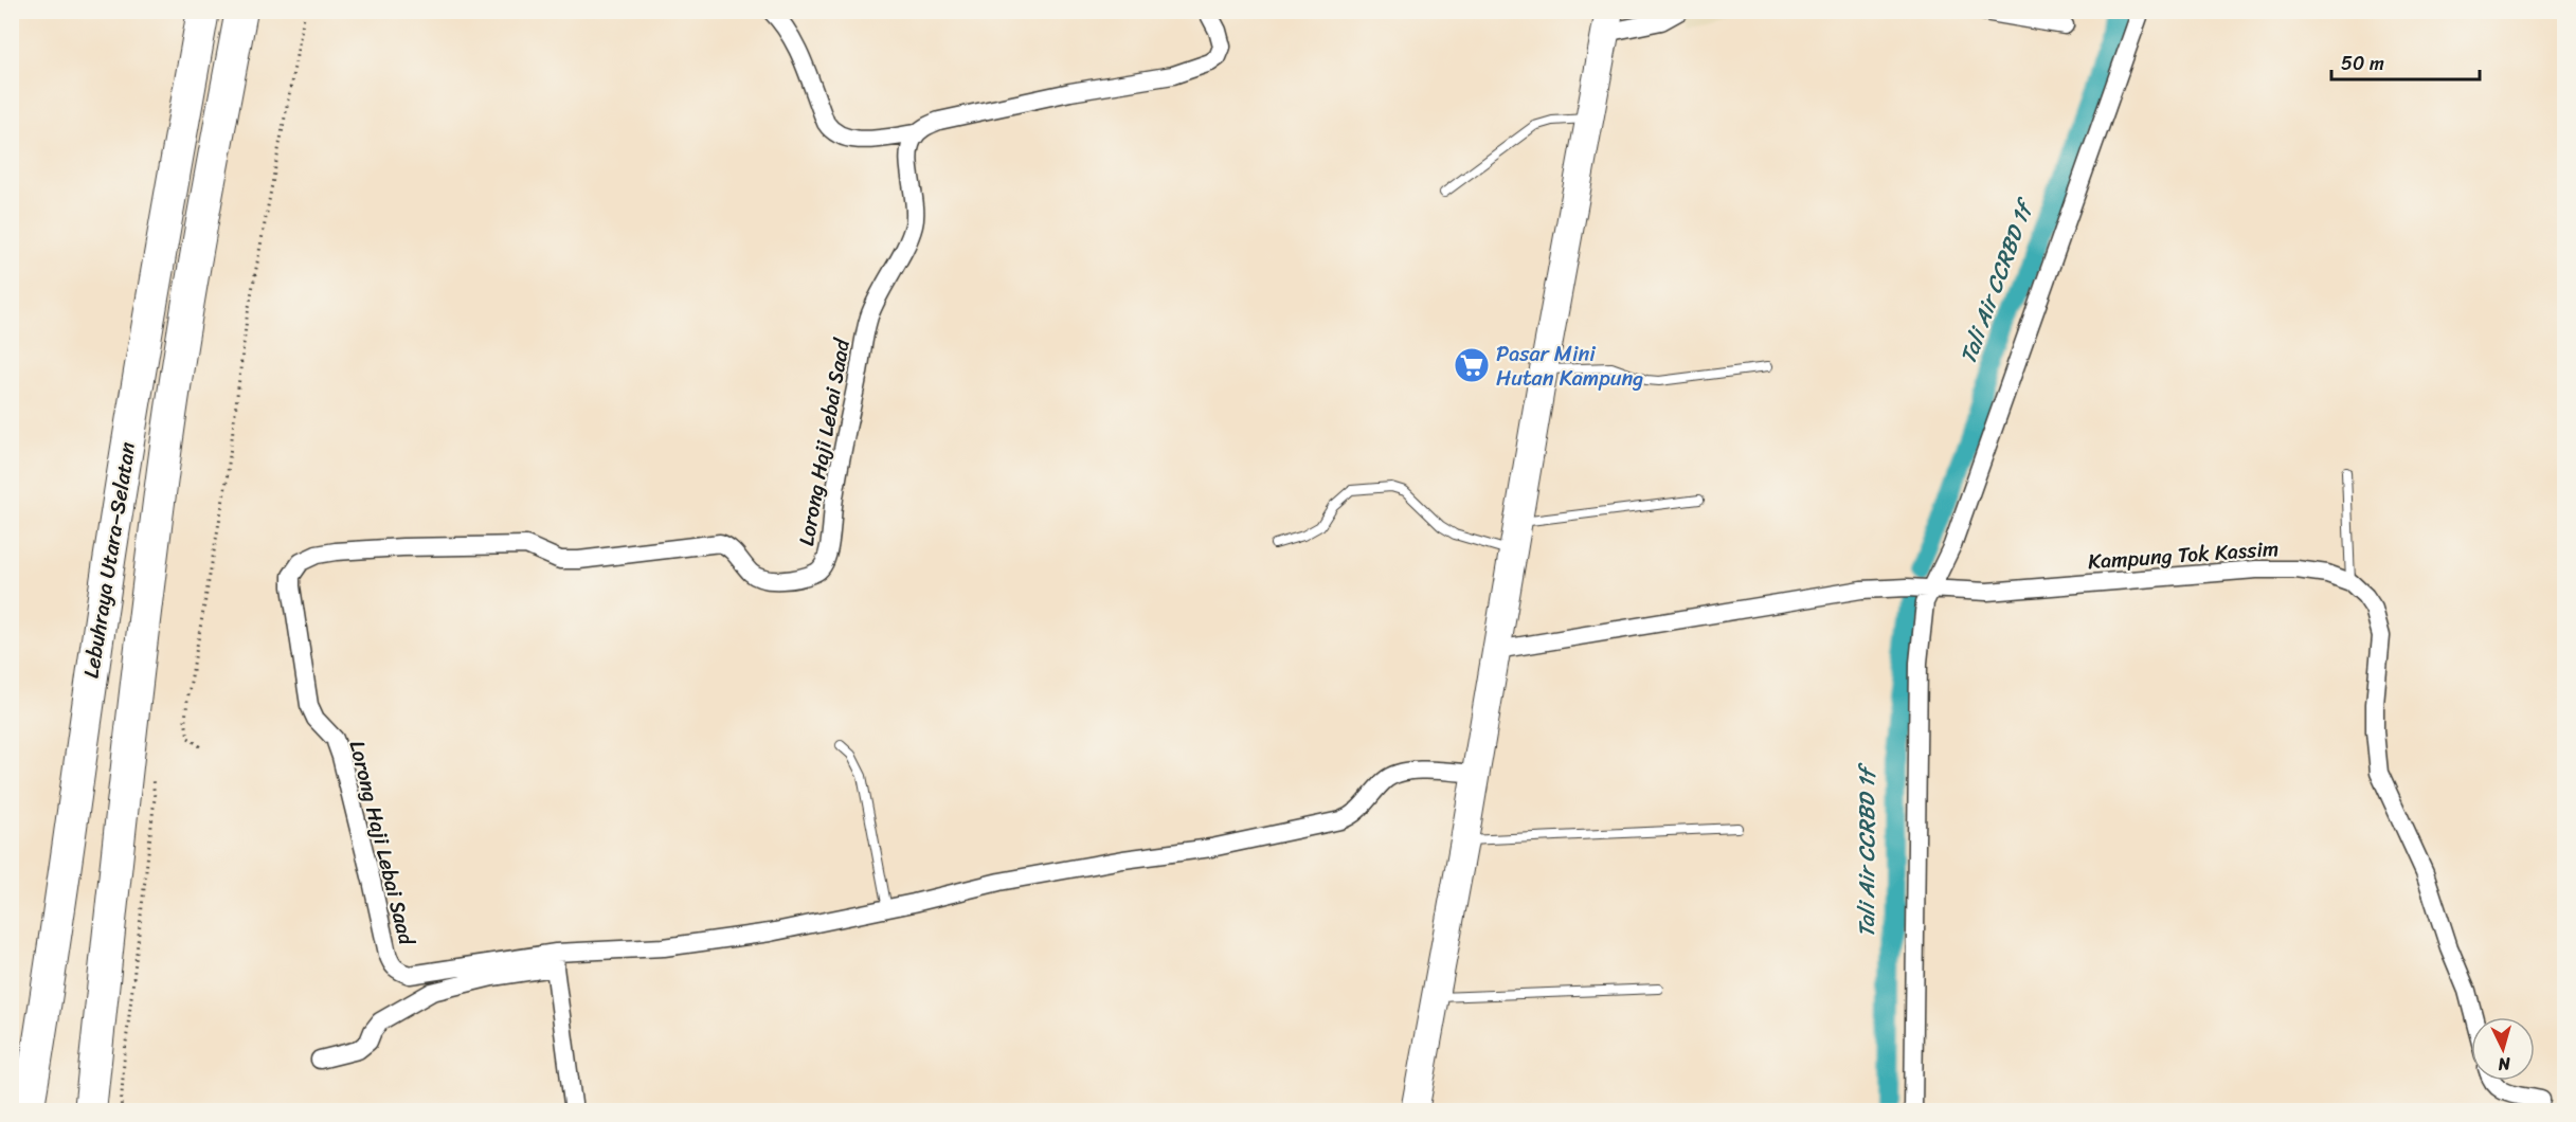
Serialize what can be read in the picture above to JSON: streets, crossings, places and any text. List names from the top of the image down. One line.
{"streets":{"highway":["Lebuhraya Utara–Selatan"],"street":["Lorong Haji Lebai Saad","Kampung Tok Kassim"]},"water":["Tali Air CCRBD 1f"],"places":{"supermarket":["Pasar Mini Hutan Kampung"]},"scale_bar":"50 m","north":"bottom"}
